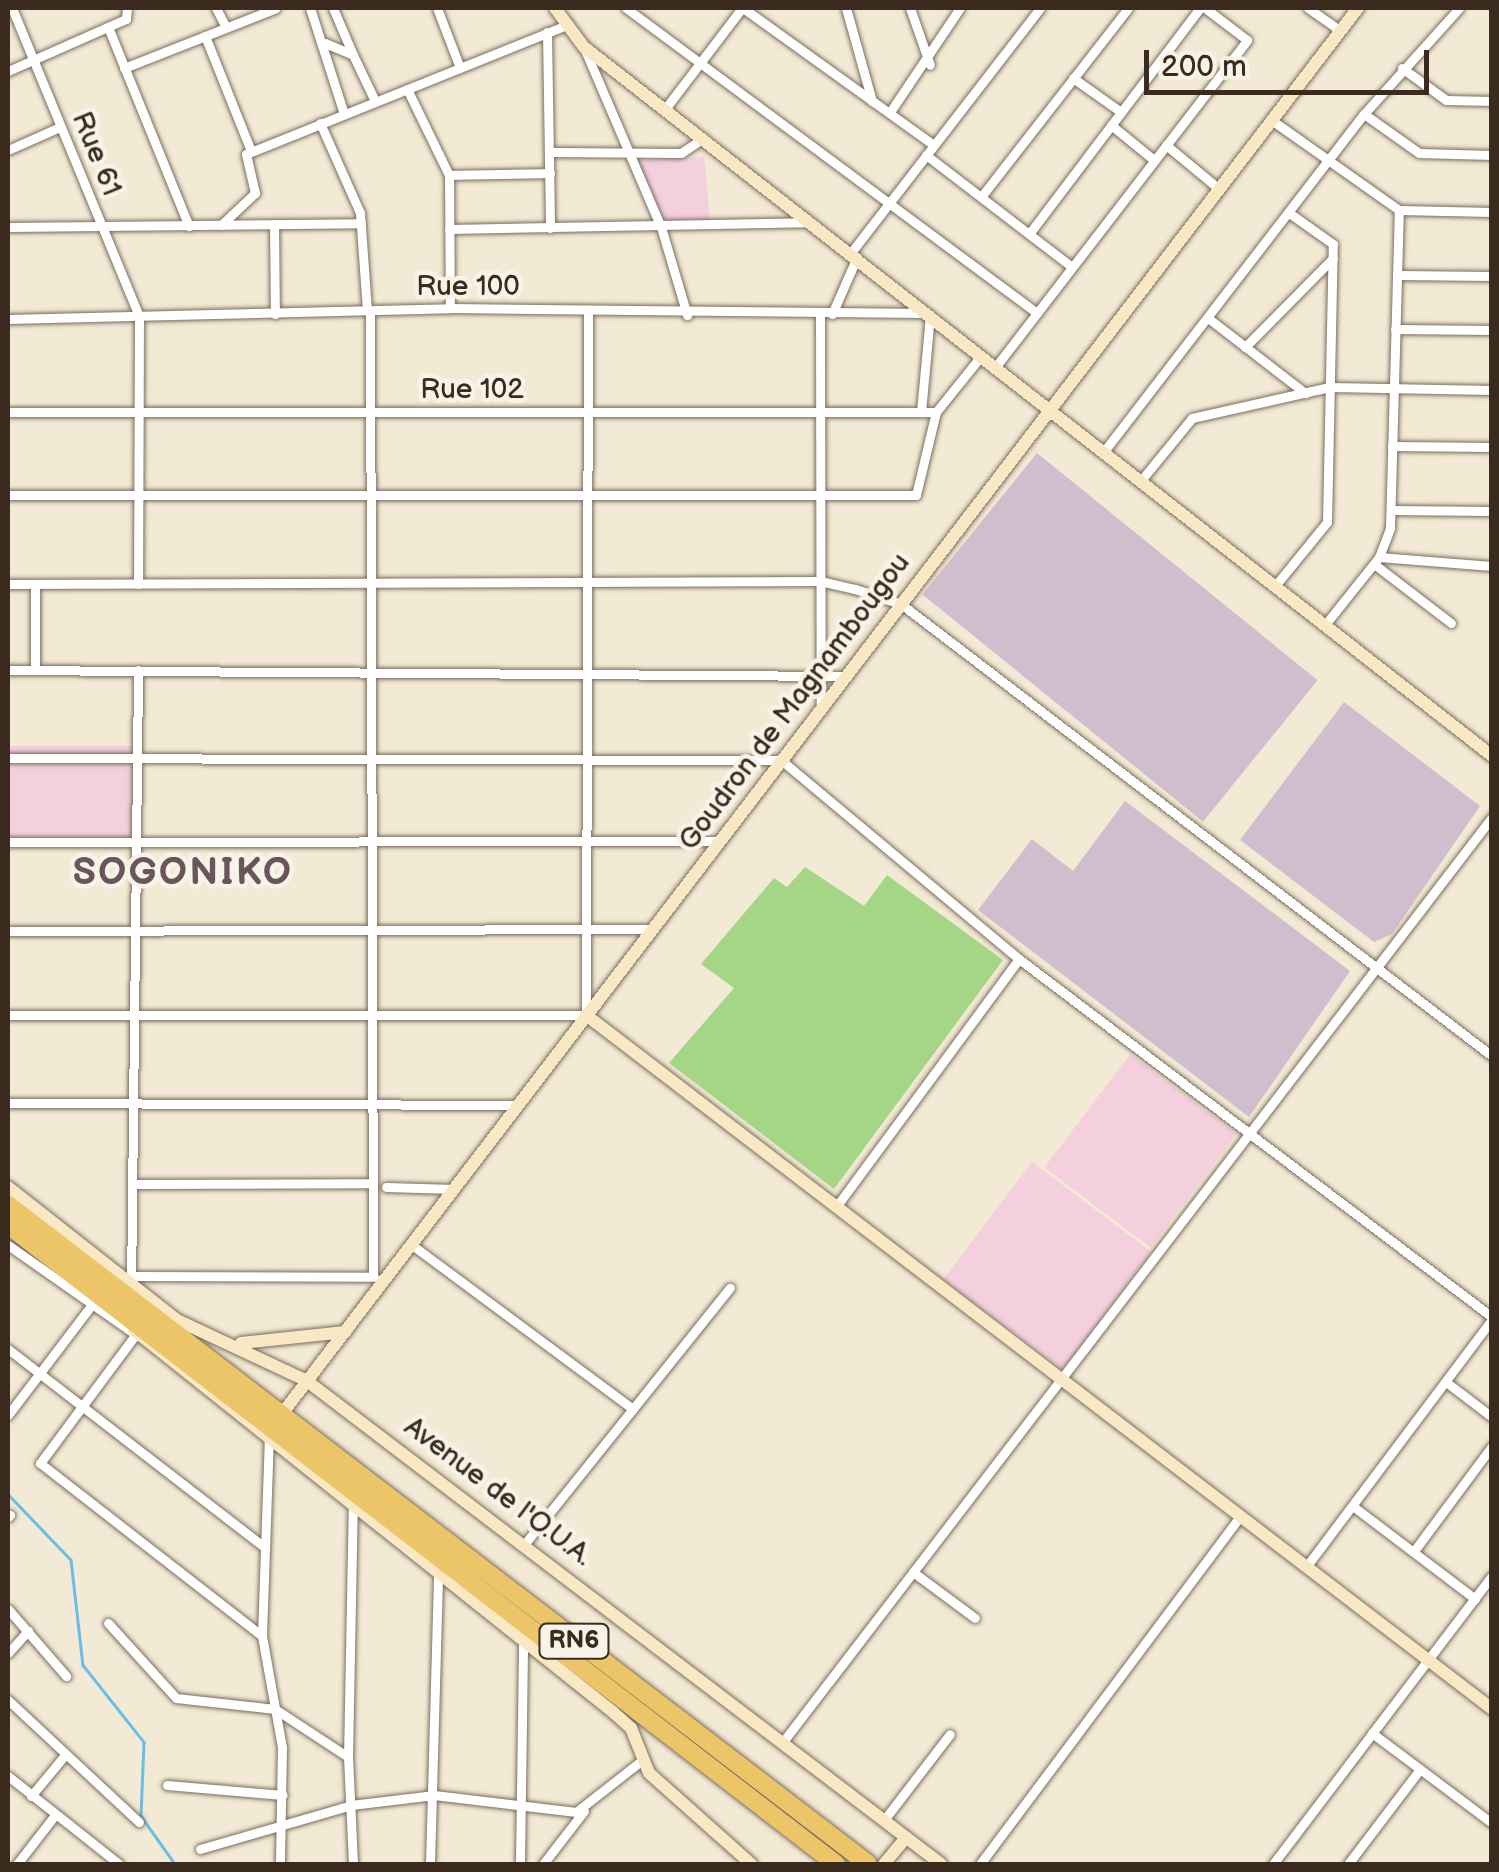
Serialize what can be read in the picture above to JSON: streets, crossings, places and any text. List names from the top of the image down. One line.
{"streets":{"highway":["Avenue de l'O.U.A.","RN6"],"street":["Rue 61","Rue 100","Rue 102","Goudron de Magnambougou"]},"crossings":[["Rue 61","Rue 100"],["Goudron de Magnambougou","Avenue de l'O.U.A."]],"districts":["SOGONIKO"],"scale_bar":"200 m"}
